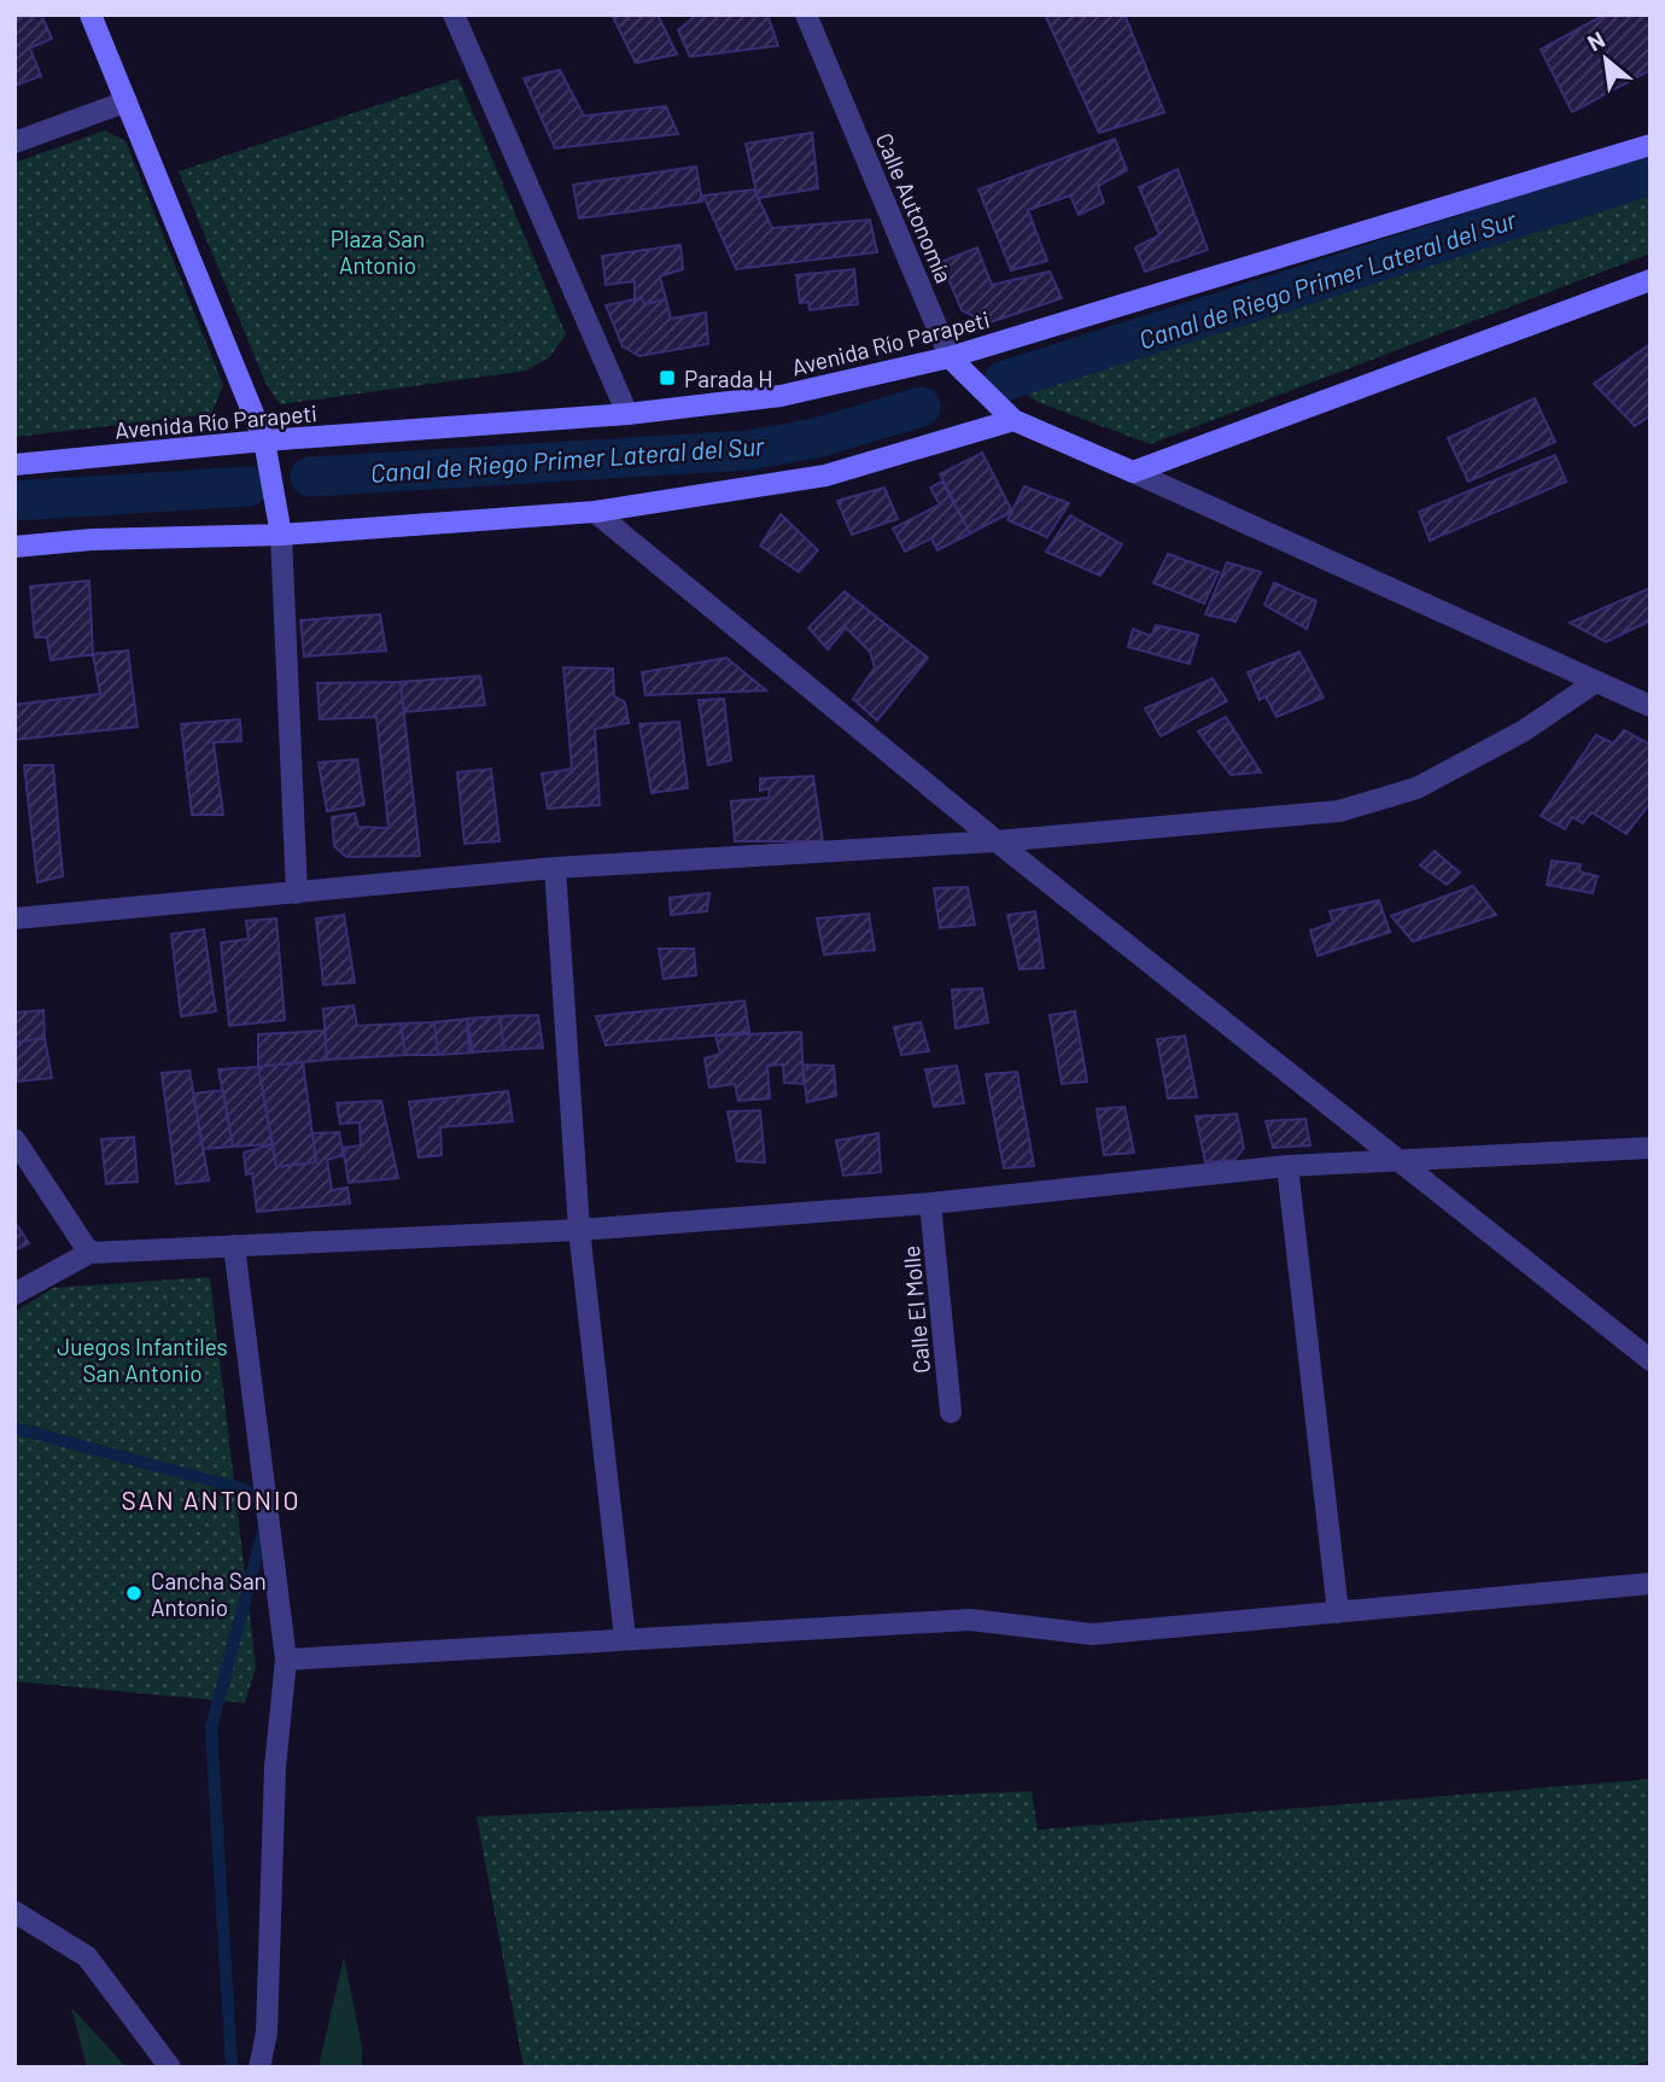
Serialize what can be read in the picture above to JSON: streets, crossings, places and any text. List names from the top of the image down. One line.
{"streets":{"main road":["Calle Autonomía","Avenida Río Parapeti"],"street":["Calle El Molle"]},"crossings":[["Calle Autonomía","Avenida Río Parapeti"]],"districts":["SAN ANTONIO"],"water":["Canal de Riego Primer Lateral del Sur"],"parks":["Plaza San Antonio","Juegos Infantiles San Antonio"],"places":{"transit":["Parada H"],"other":["Cancha San Antonio"]},"north":"top left"}
